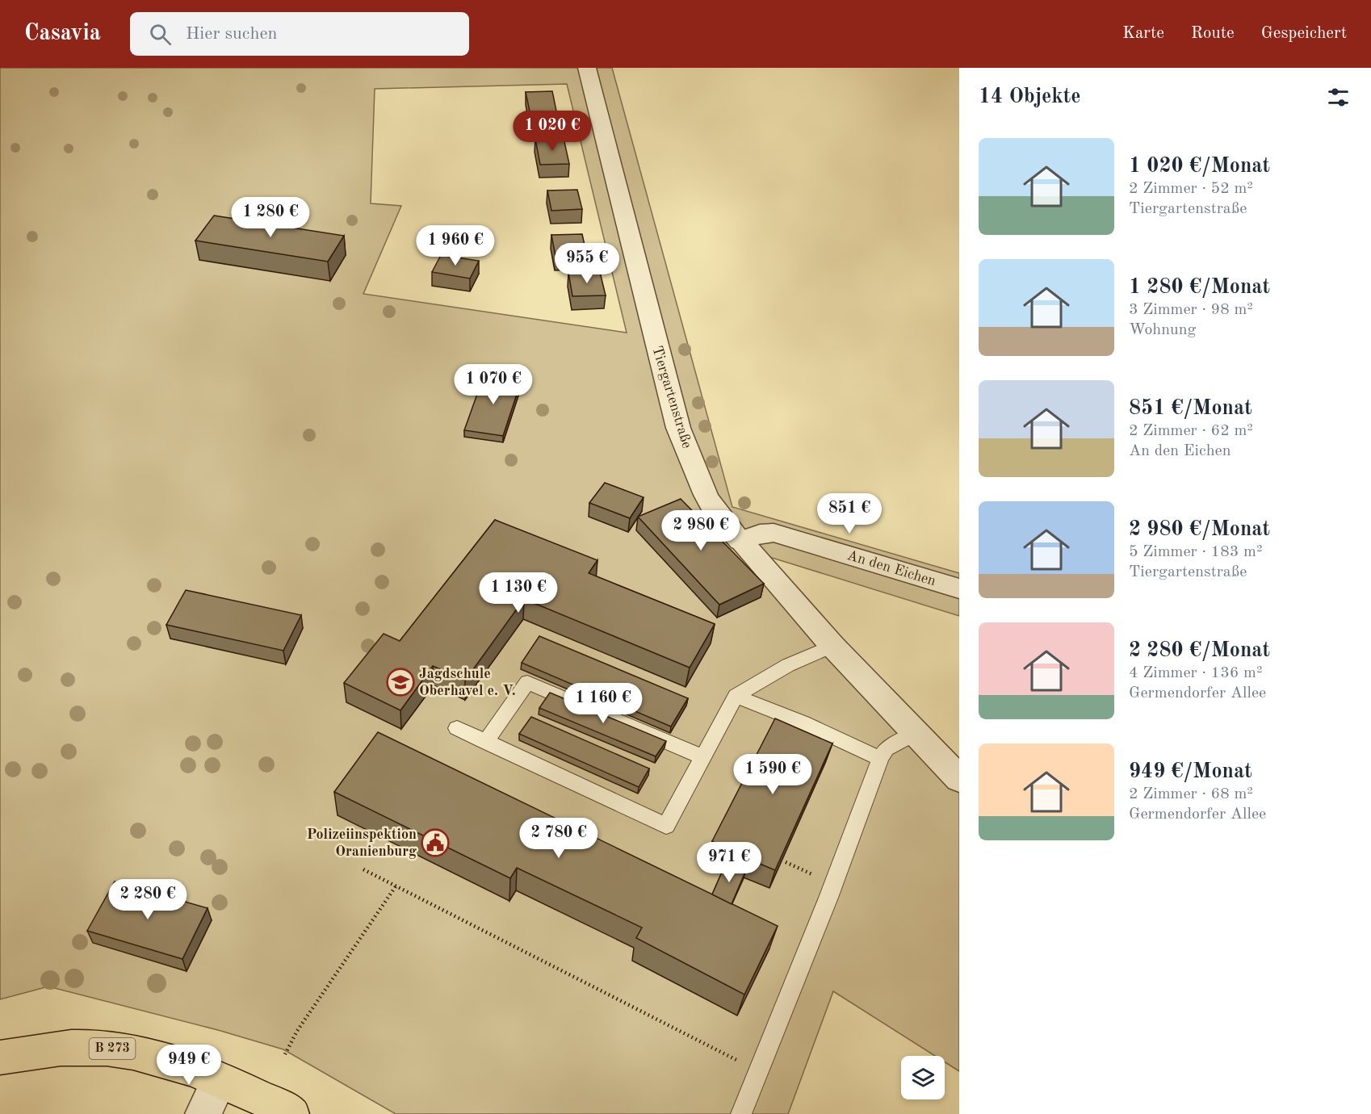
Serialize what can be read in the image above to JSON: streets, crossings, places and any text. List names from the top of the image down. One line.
{"streets":{"main road":["B 273"],"street":["Tiergartenstraße","An den Eichen"]},"crossings":[["Tiergartenstraße","An den Eichen"]],"places":{"school or university":["Jagdschule Oberhavel e. V."],"public building":["Polizeiinspektion Oranienburg"]},"page":{"header":"Casavia","search":"Hier suchen","nav":["Karte","Route","Gespeichert"],"heading":"14 Objekte","price":["1 020 €","1 280 €","1 960 €","955 €","1 070 €","851 €","2 980 €","1 130 €","1 160 €","1 590 €","2 780 €","971 €","2 280 €","949 €"],"list":[{"name":"1 020 €/Monat","note":"2 Zimmer · 52 m² · Tiergartenstraße"},{"name":"1 280 €/Monat","note":"3 Zimmer · 98 m² · Wohnung"},{"name":"851 €/Monat","note":"2 Zimmer · 62 m² · An den Eichen"},{"name":"2 980 €/Monat","note":"5 Zimmer · 183 m² · Tiergartenstraße"},{"name":"2 280 €/Monat","note":"4 Zimmer · 136 m² · Germendorfer Allee"},{"name":"949 €/Monat","note":"2 Zimmer · 68 m² · Germendorfer Allee"}]}}
